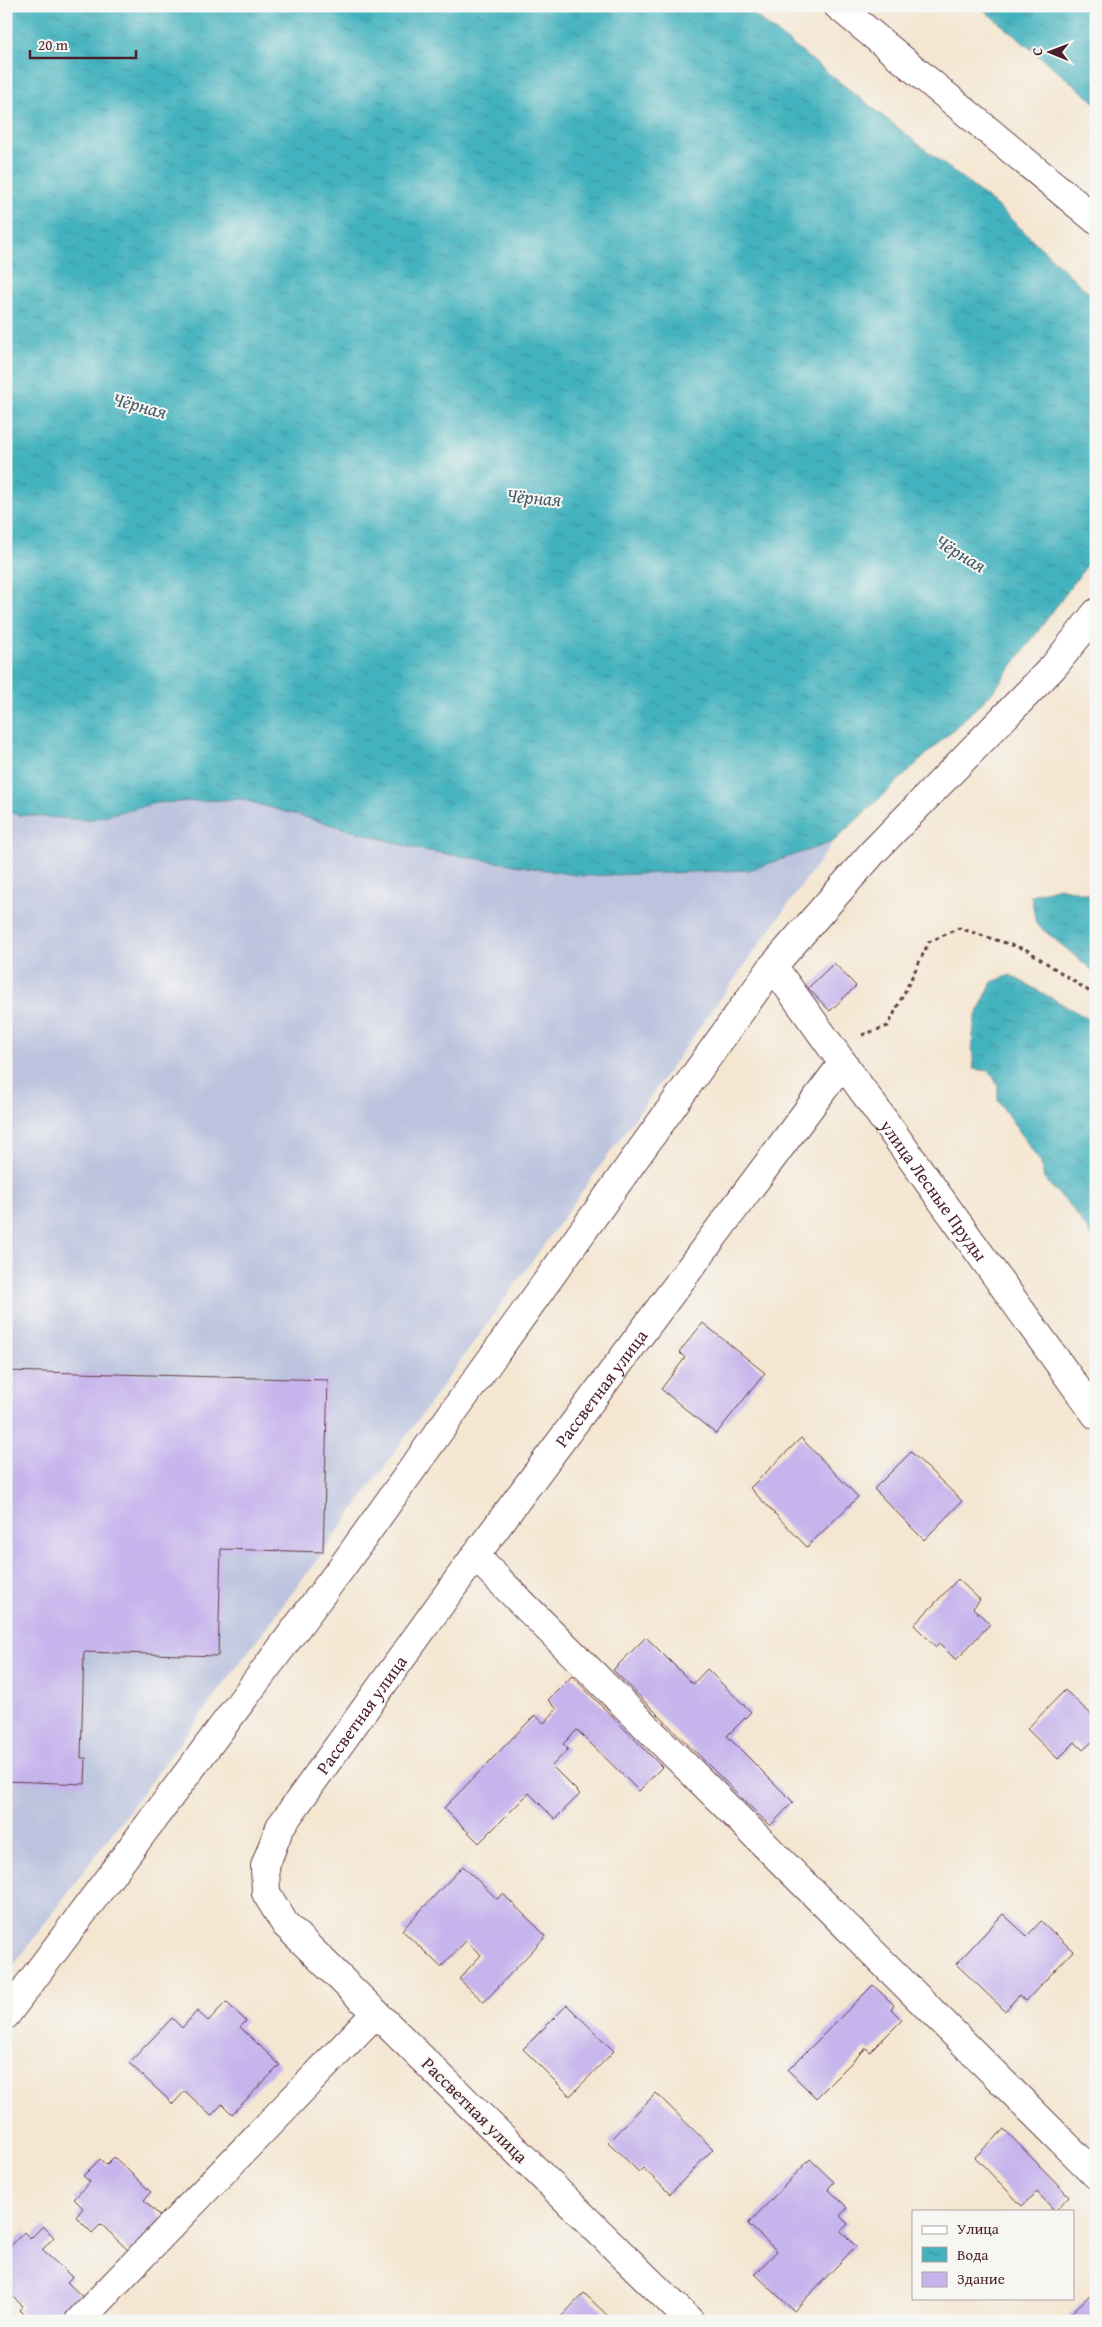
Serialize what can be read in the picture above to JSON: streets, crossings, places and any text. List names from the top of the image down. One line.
{"streets":{"street":["улица Лесные Пруды","Рассветная улица"]},"crossings":[["улица Лесные Пруды","Рассветная улица"]],"water":["Чёрная"],"legend":["Улица","Вода","Здание"],"scale_bar":"20 m","north":"left"}
